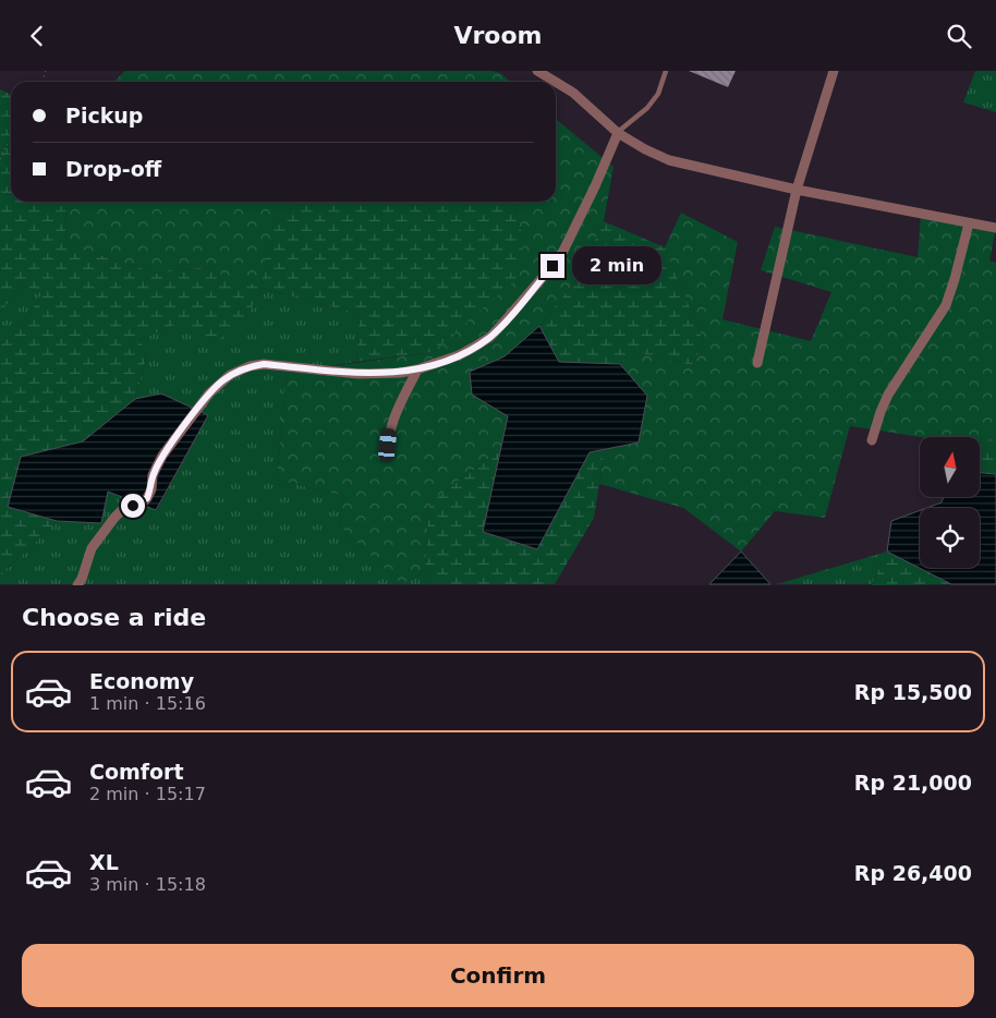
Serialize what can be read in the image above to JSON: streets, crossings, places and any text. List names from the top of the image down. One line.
{"north":"top","page":{"header":"Vroom","banner":["Pickup","Drop-off"],"bubble":"2 min","heading":"Choose a ride","list":[{"name":"Economy","note":"1 min · 15:16","value":"Rp 15,500"},{"name":"Comfort","note":"2 min · 15:17","value":"Rp 21,000"},{"name":"XL","note":"3 min · 15:18","value":"Rp 26,400"}],"buttons":"Confirm"}}
